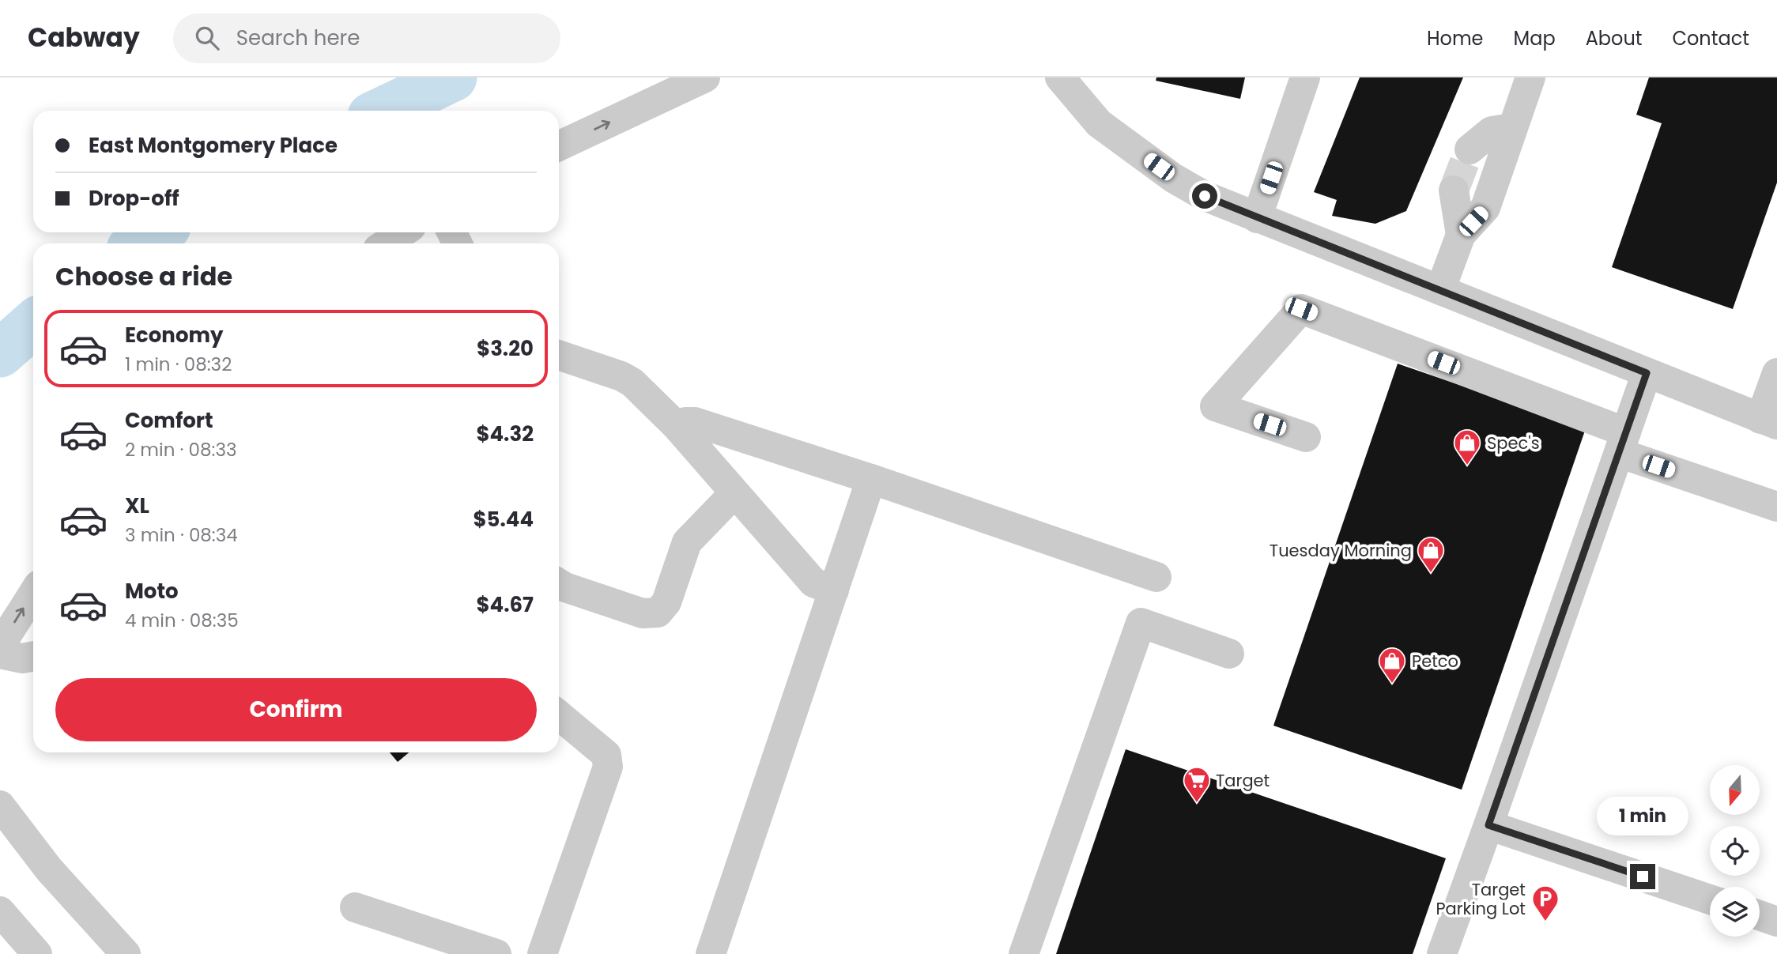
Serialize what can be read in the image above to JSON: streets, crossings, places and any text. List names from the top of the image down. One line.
{"places":{"shop":["Spec's","Tuesday Morning","Petco"],"supermarket":["Target"],"parking":["Target Parking Lot"]},"north":"bottom","page":{"header":"Cabway","search":"Search here","nav":["Home","Map","About","Contact"],"banner":["East Montgomery Place","Drop-off"],"heading":"Choose a ride","list":[{"name":"Economy","note":"1 min · 08:32","value":"$3.20"},{"name":"Comfort","note":"2 min · 08:33","value":"$4.32"},{"name":"XL","note":"3 min · 08:34","value":"$5.44"},{"name":"Moto","note":"4 min · 08:35","value":"$4.67"}],"buttons":"Confirm","bubble":"1 min"}}
